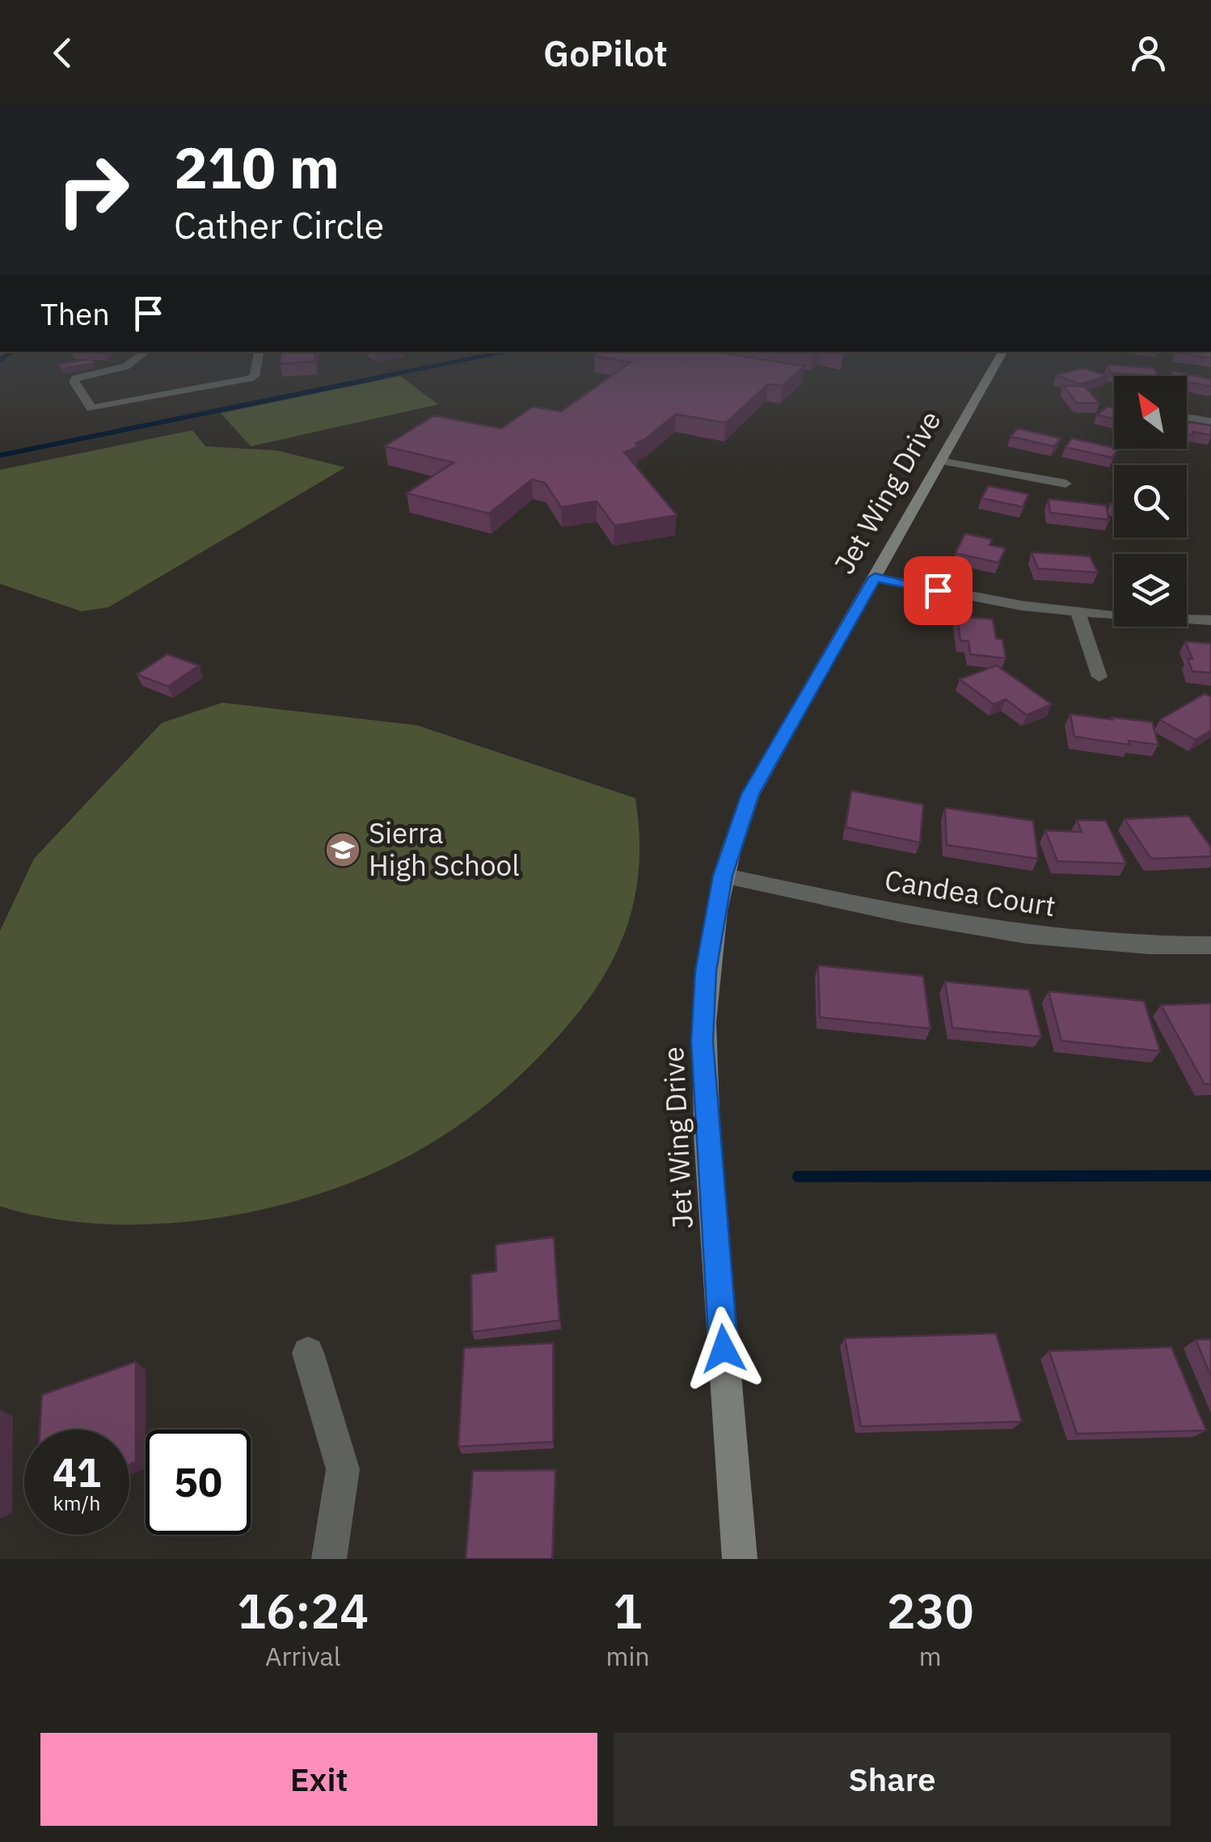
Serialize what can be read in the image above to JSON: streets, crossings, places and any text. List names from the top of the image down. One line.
{"streets":{"main road":["Jet Wing Drive"],"street":["Candea Court"]},"crossings":[["Jet Wing Drive","Candea Court"]],"places":{"school or university":["Sierra High School"]},"north":"top left","page":{"header":"GoPilot","turn":["210 m","Cather Circle"],"then":"Then","speed":"41 km/h","limit":"50","eta":["16:24","Arrival","1","min","230","m"],"buttons":["Exit","Share"]}}
